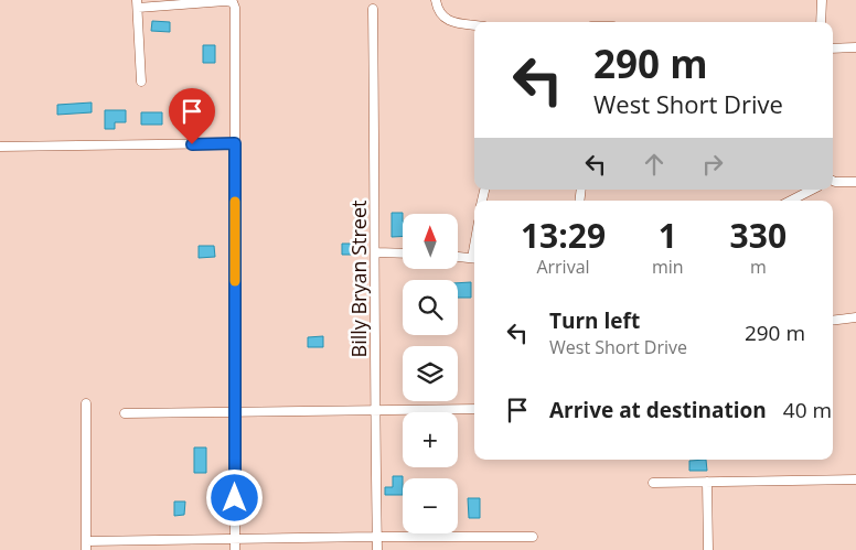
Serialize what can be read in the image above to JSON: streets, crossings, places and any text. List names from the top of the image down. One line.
{"streets":{"street":["Billy Bryan Street"]},"north":"top","page":{"turn":["290 m","West Short Drive"],"eta":["13:29","Arrival","1","min","330","m"],"map_buttons":["+","−"],"list":[{"name":"Turn left","note":"West Short Drive","value":"290 m"},{"name":"Arrive at destination","value":"40 m"}]}}
